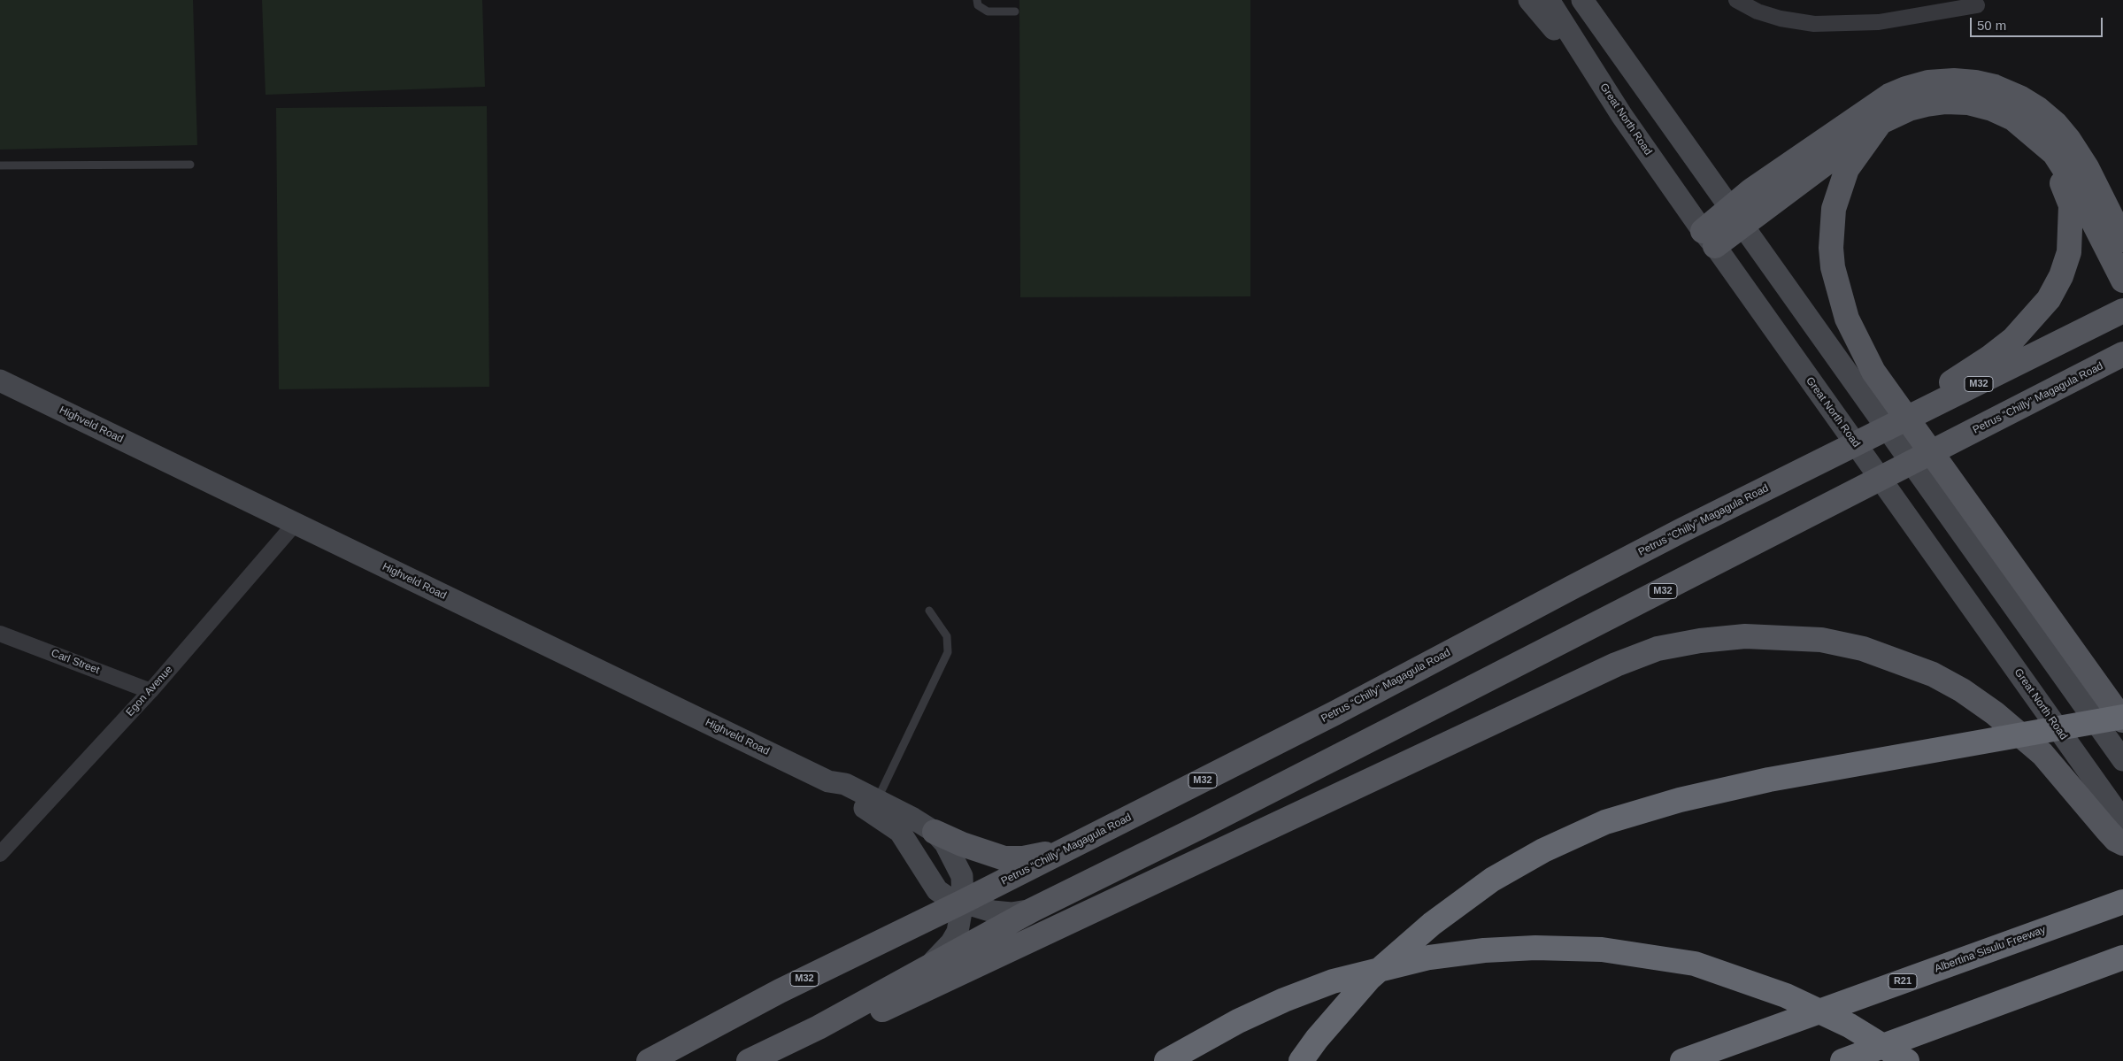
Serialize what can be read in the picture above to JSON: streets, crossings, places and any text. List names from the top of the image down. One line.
{"streets":{"highway":["Albertina Sisulu Freeway","R21"],"main road":["Great North Road","M32","Petrus “Chilly” Magagula Road","Highveld Road"],"street":["Carl Street","Egon Avenue"]},"crossings":[["Petrus “Chilly” Magagula Road","Highveld Road"],["Highveld Road","Egon Avenue"],["Carl Street","Egon Avenue"]],"scale_bar":"50 m"}
